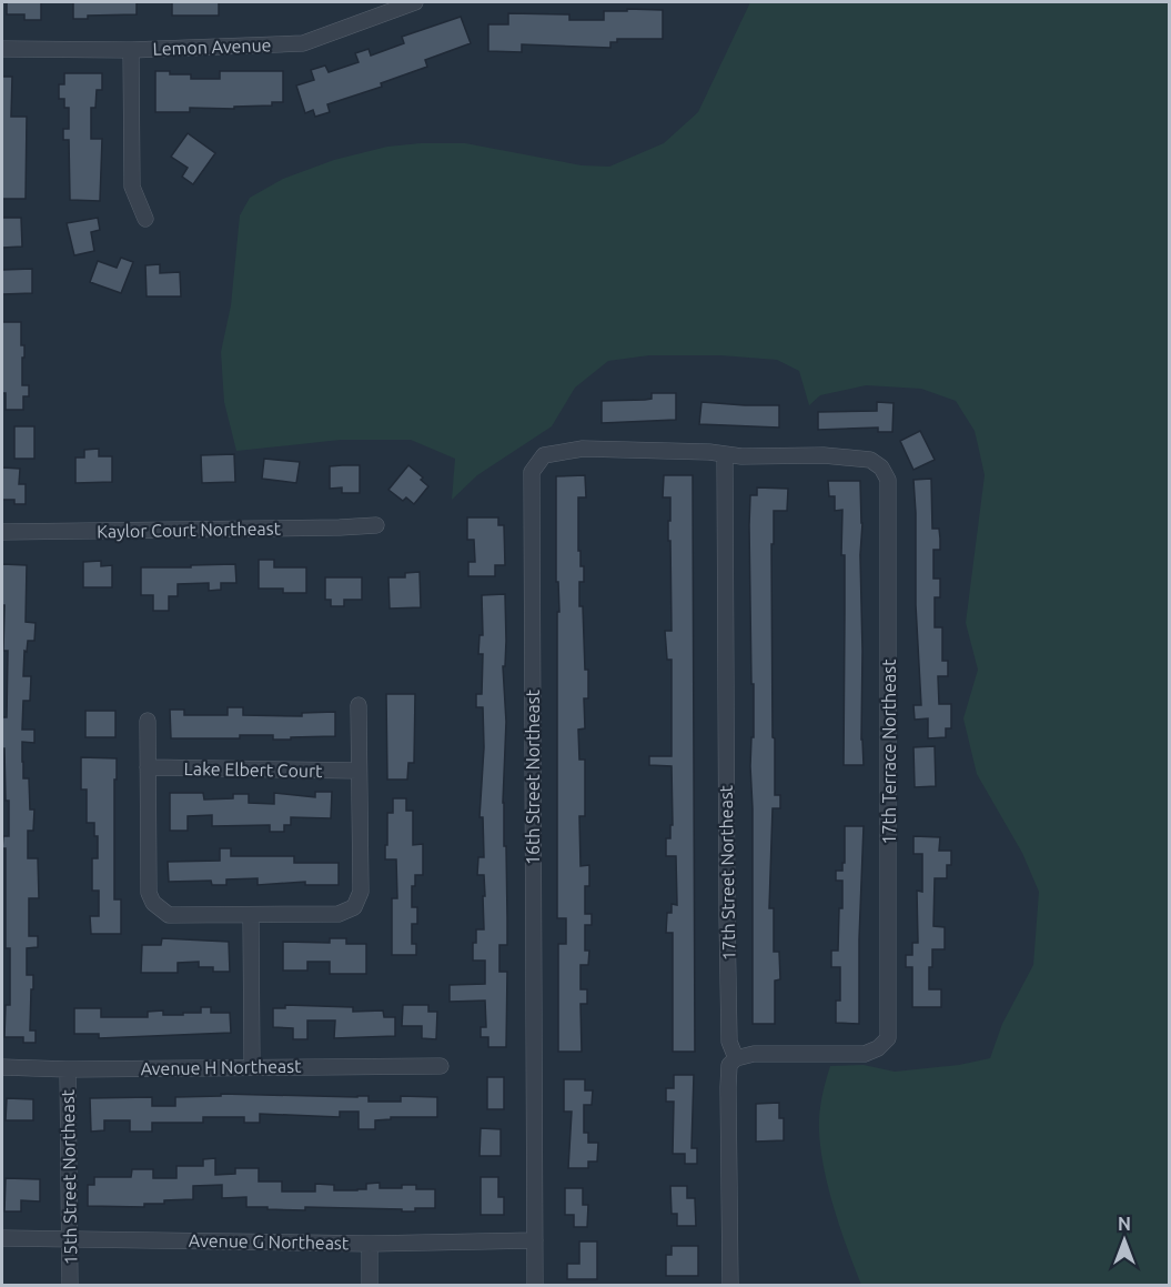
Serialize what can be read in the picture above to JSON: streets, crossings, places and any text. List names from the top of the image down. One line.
{"streets":{"street":["Lemon Avenue","Kaylor Court Northeast","17th Terrace Northeast","Lake Elbert Court","16th Street Northeast","17th Street Northeast","Avenue H Northeast","15th Street Northeast","Avenue G Northeast"]},"crossings":[["17th Terrace Northeast","16th Street Northeast"],["17th Terrace Northeast","17th Street Northeast"],["16th Street Northeast","17th Street Northeast"],["16th Street Northeast","Avenue G Northeast"],["Avenue H Northeast","15th Street Northeast"],["15th Street Northeast","Avenue G Northeast"]],"north":"top"}
